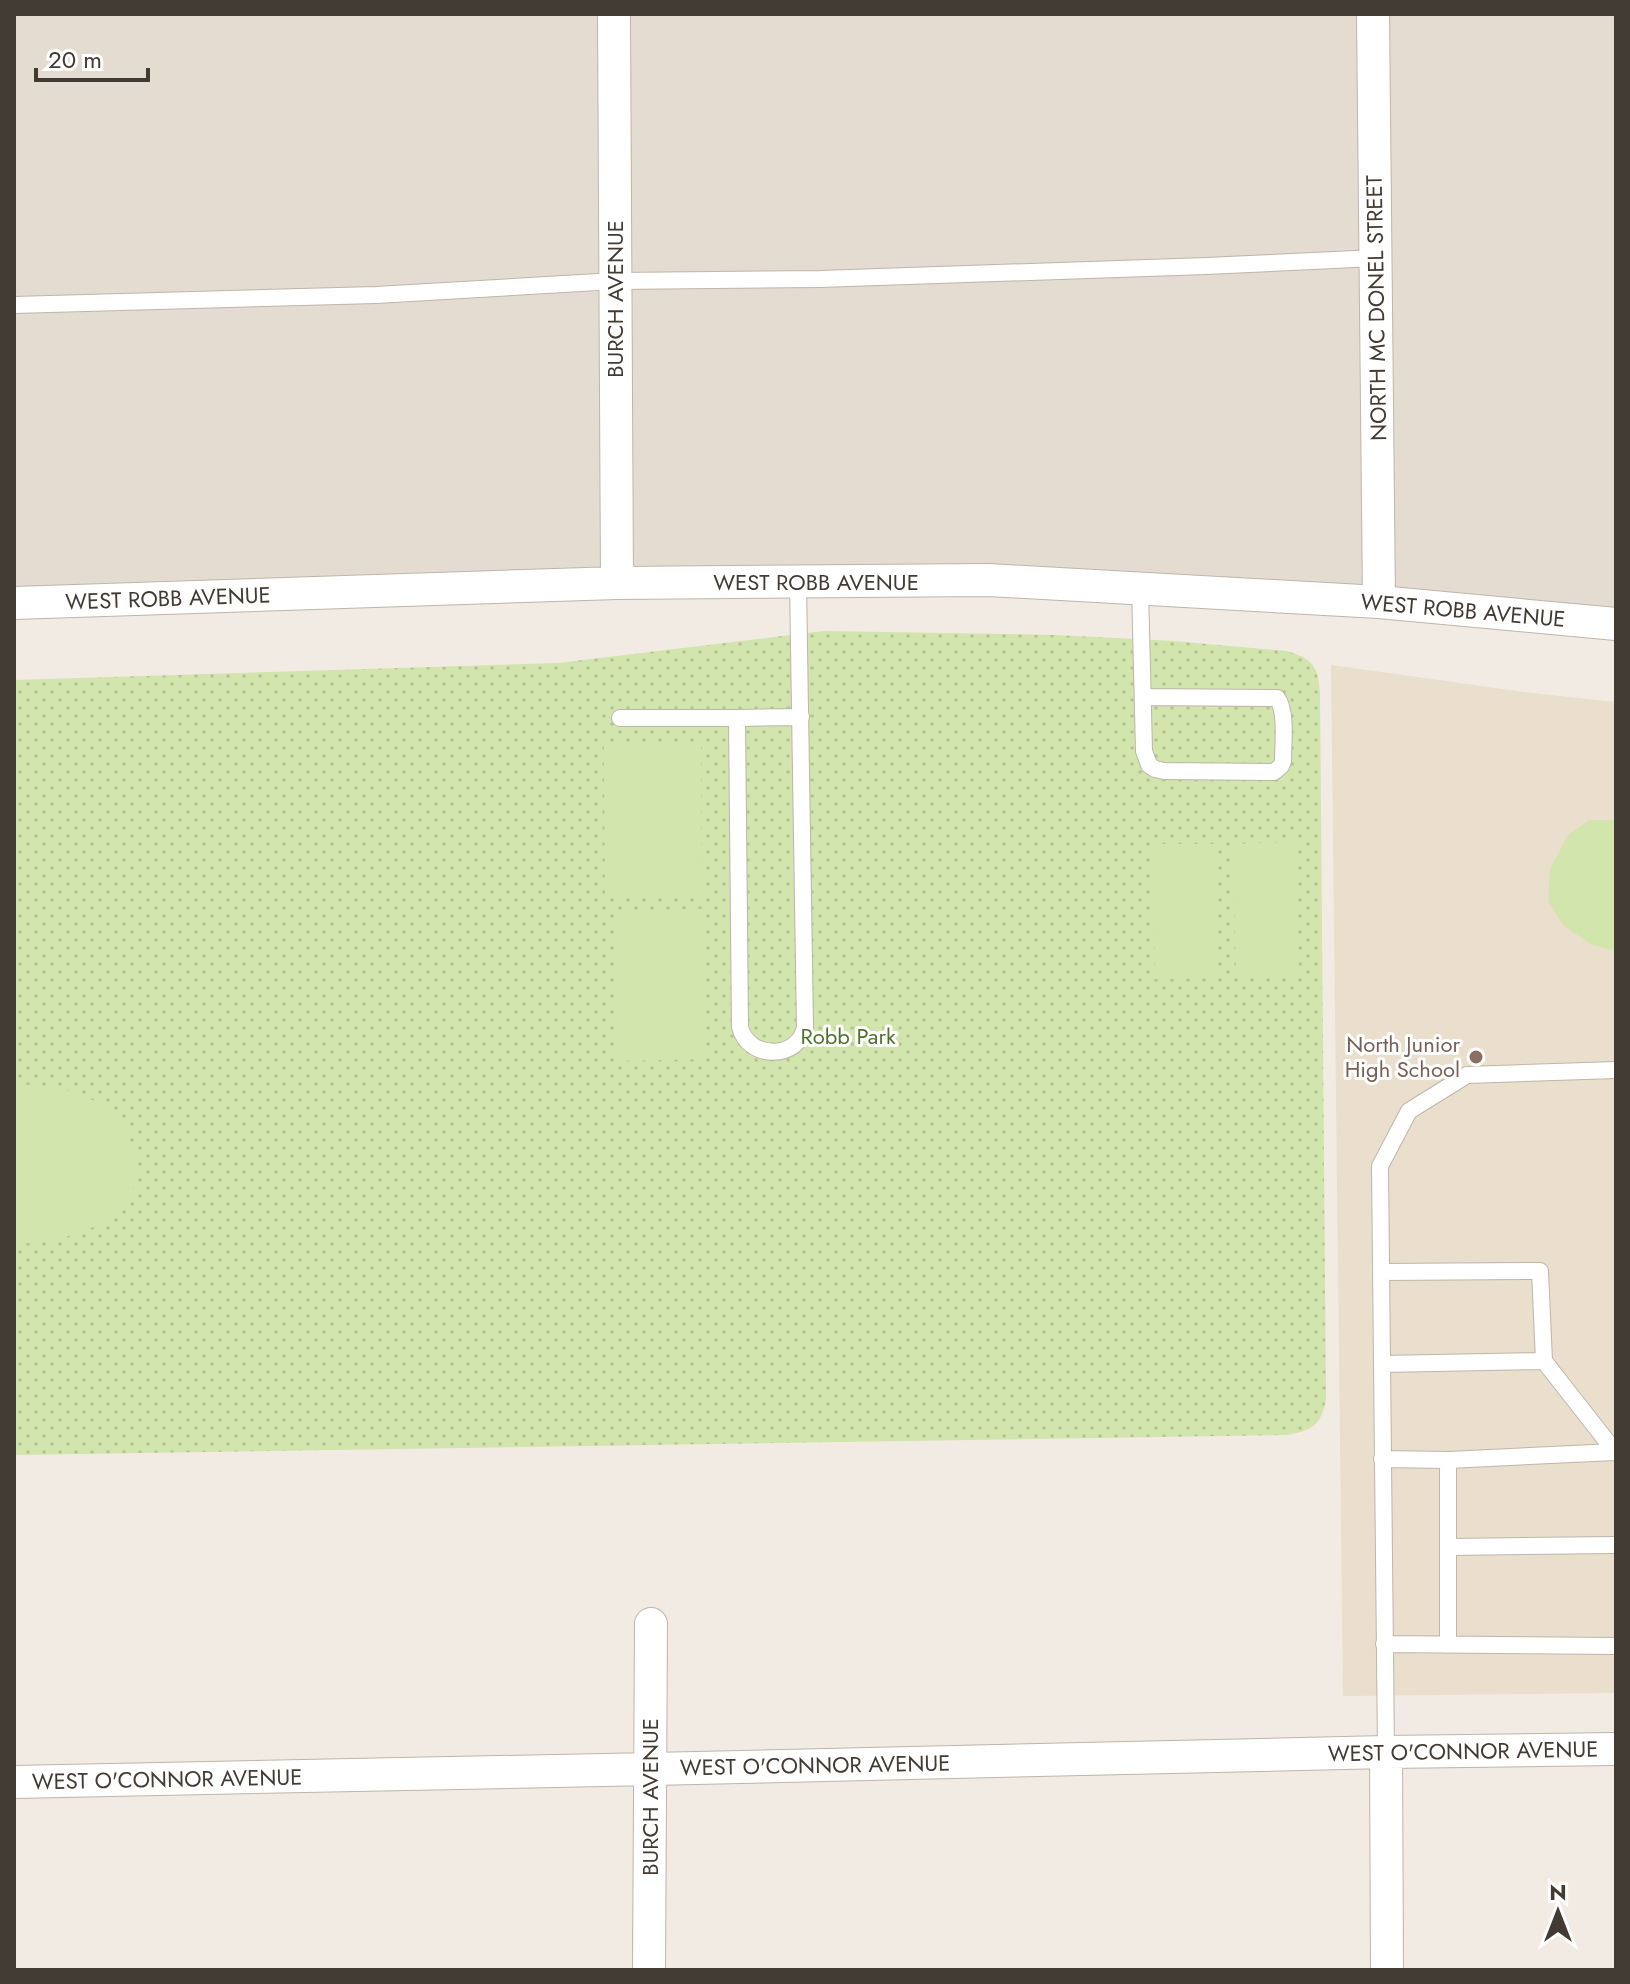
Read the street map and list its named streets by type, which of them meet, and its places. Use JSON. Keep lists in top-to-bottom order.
{
  "streets": {
    "street": [
      "BURCH AVENUE",
      "NORTH MC DONEL STREET",
      "WEST ROBB AVENUE",
      "WEST O'CONNOR AVENUE"
    ]
  },
  "crossings": [
    ["BURCH AVENUE", "WEST ROBB AVENUE"],
    ["BURCH AVENUE", "WEST O'CONNOR AVENUE"],
    ["NORTH MC DONEL STREET", "WEST ROBB AVENUE"]
  ],
  "parks": ["Robb Park"],
  "places": ["North Junior High School"],
  "scale_bar": "20 m",
  "north": "top"
}
